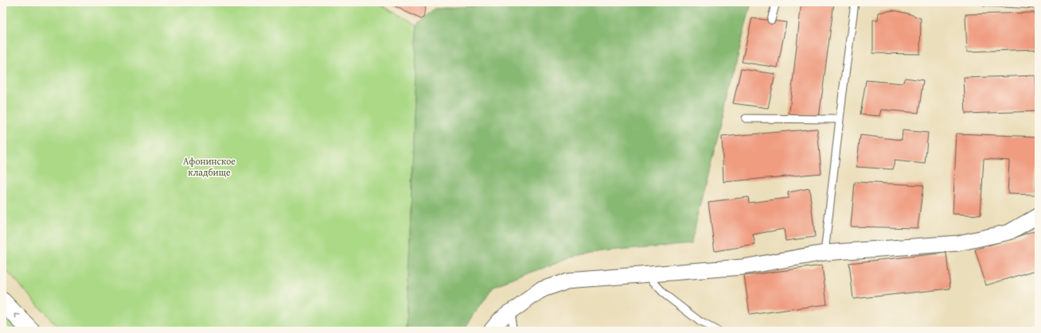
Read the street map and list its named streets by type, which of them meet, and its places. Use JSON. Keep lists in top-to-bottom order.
{
  "parks": ["Афонинское кладбище"]
}
